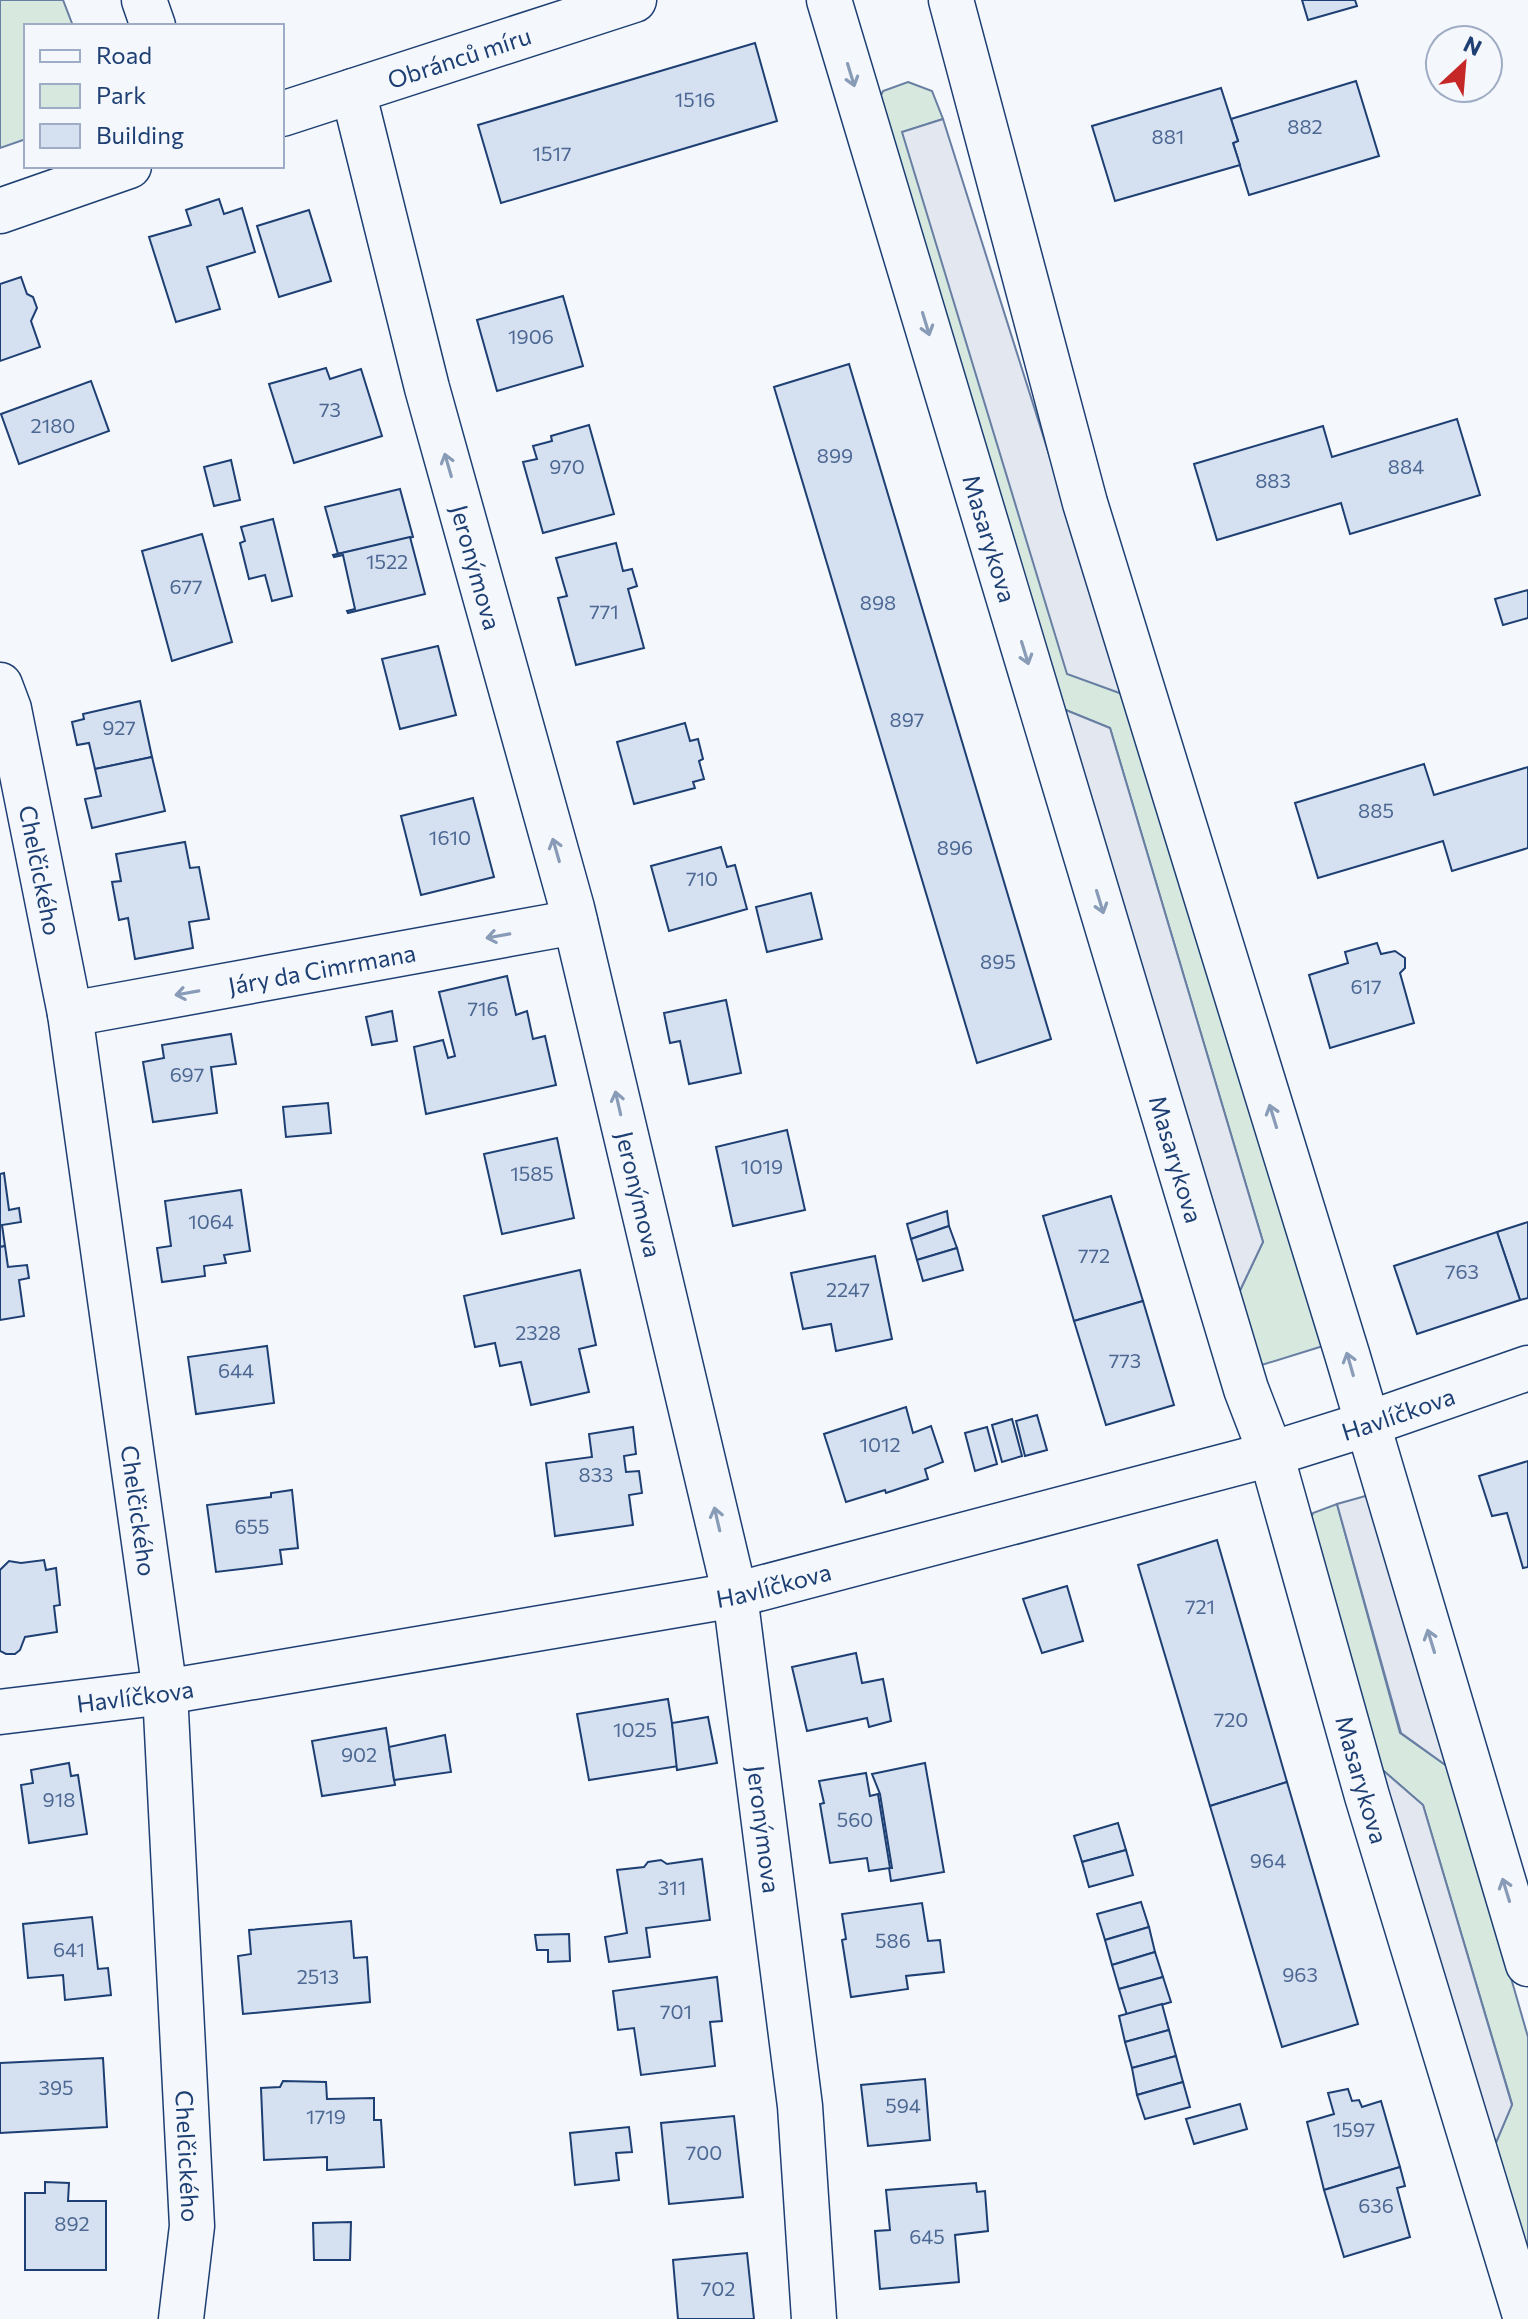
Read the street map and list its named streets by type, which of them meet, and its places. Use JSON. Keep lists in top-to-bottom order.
{
  "streets": {
    "street": [
      "Obránců míru",
      "Masarykova",
      "Jeronýmova",
      "Chelčického",
      "Járy da Cimrmana",
      "Havlíčkova"
    ]
  },
  "crossings": [
    ["Obránců míru", "Jeronýmova"],
    ["Masarykova", "Havlíčkova"],
    ["Jeronýmova", "Járy da Cimrmana"],
    ["Jeronýmova", "Havlíčkova"],
    ["Chelčického", "Járy da Cimrmana"],
    ["Chelčického", "Havlíčkova"]
  ],
  "one_way": ["Jeronýmova", "Járy da Cimrmana"],
  "house_numbers": [
    "1516",
    "882",
    "881",
    "1517",
    "1906",
    "73",
    "2180",
    "899",
    "970",
    "884",
    "883",
    "1522",
    "677",
    "898",
    "771",
    "897",
    "927",
    "885",
    "1610",
    "896",
    "710",
    "895",
    "617",
    "716",
    "697",
    "1019",
    "1585",
    "1064",
    "772",
    "763",
    "2247",
    "2328",
    "773",
    "644",
    "1012",
    "833",
    "655",
    "721",
    "720",
    "1025",
    "902",
    "918",
    "560",
    "964",
    "311",
    "586",
    "641",
    "963",
    "2513",
    "701",
    "395",
    "594",
    "1719",
    "1597",
    "700",
    "636",
    "892",
    "645",
    "702"
  ],
  "legend": ["Road", "Park", "Building"],
  "north": "top right"
}
